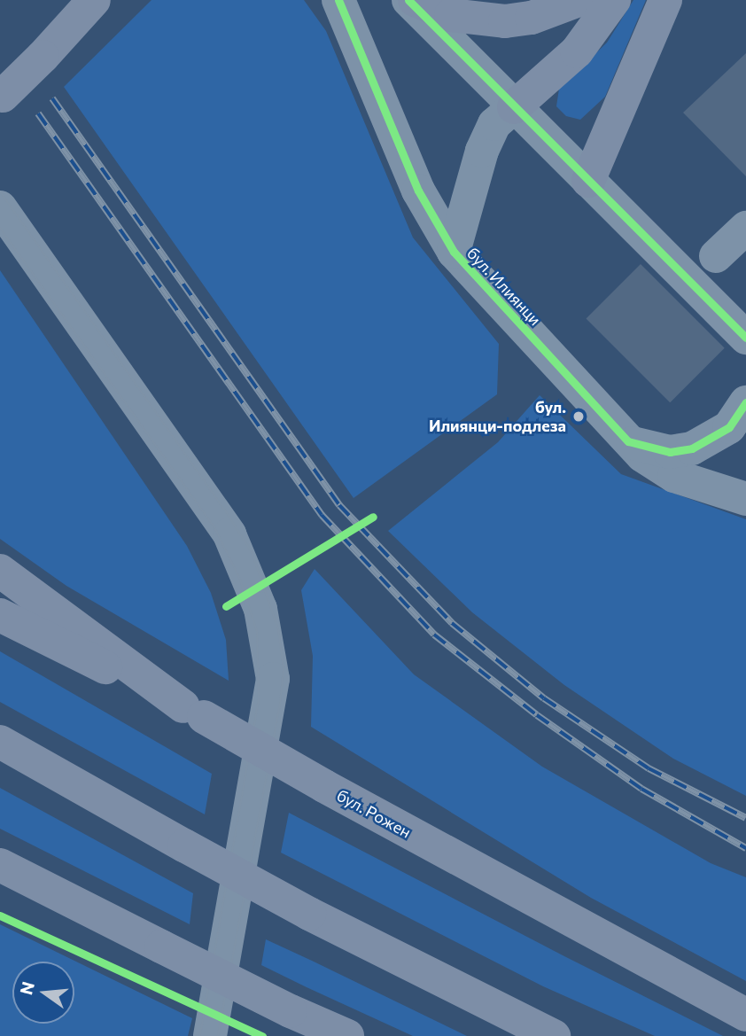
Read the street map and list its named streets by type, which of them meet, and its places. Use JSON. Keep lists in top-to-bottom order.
{
  "streets": {
    "main road": ["бул. Рожен"],
    "street": ["бул. Илиянци"]
  },
  "places": ["бул. Илиянци-подлеза"],
  "north": "left"
}
